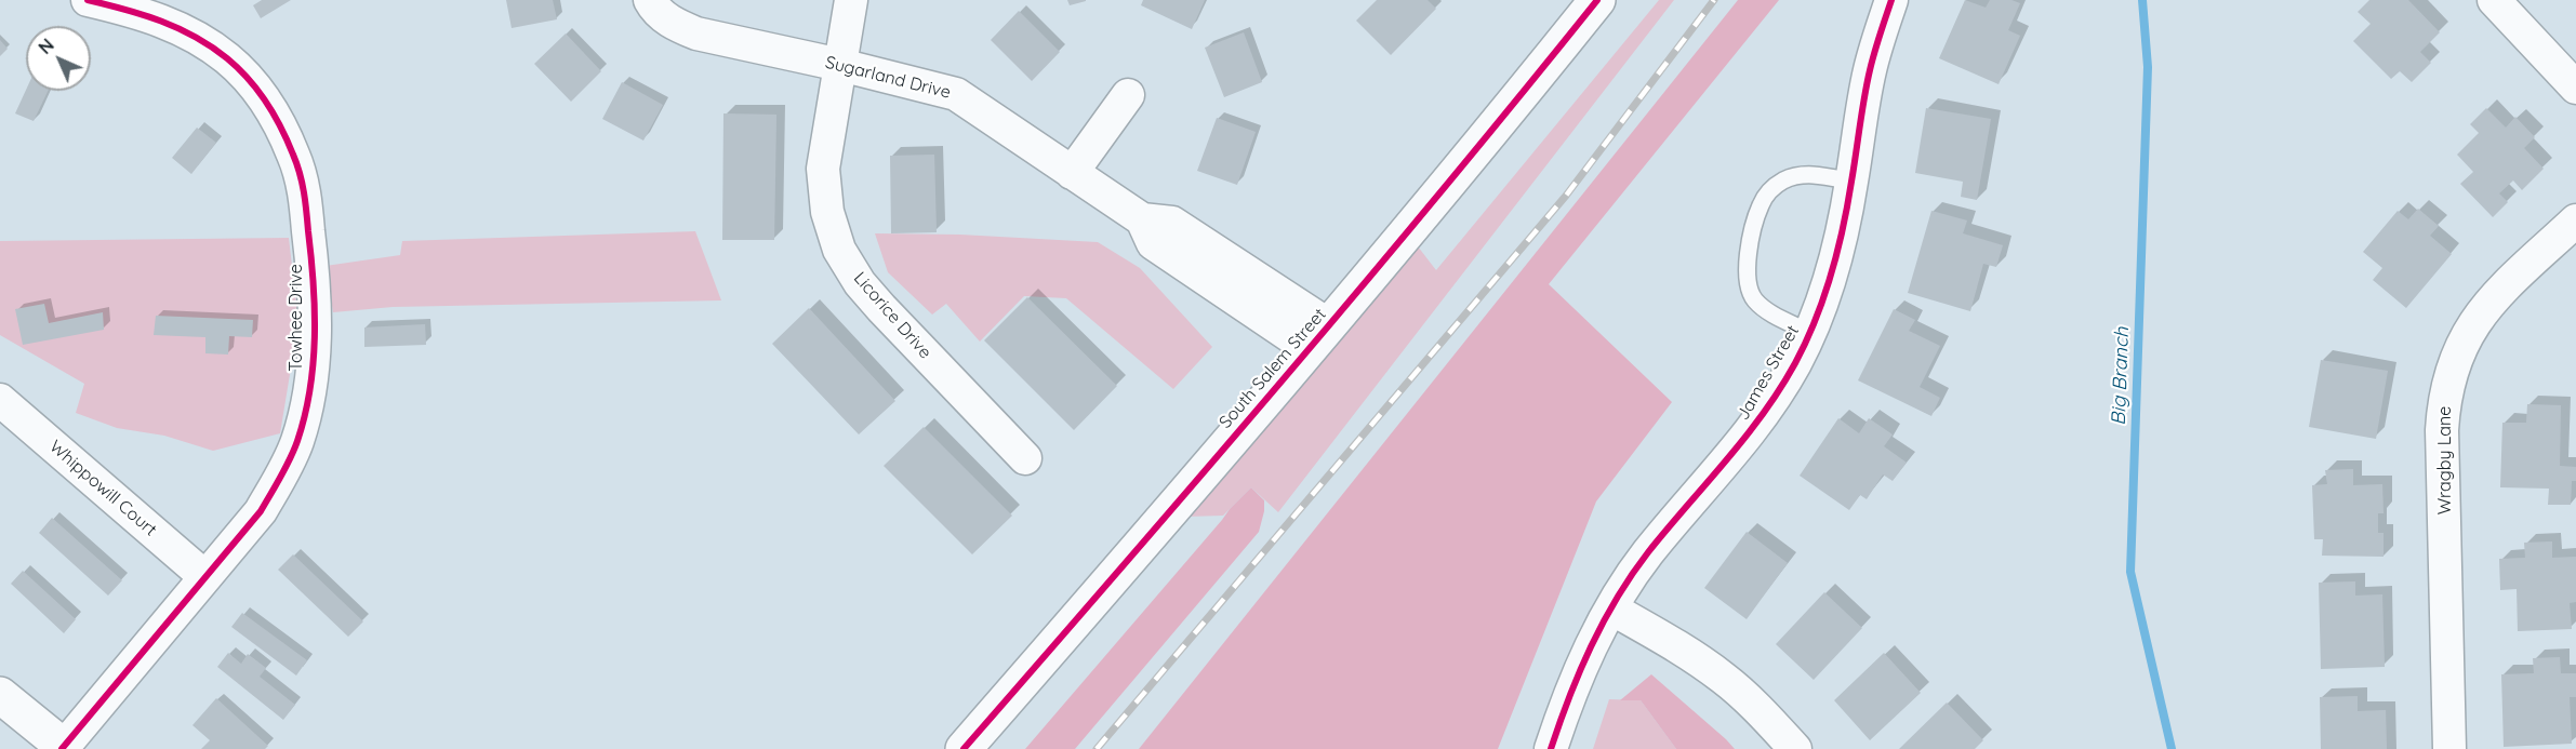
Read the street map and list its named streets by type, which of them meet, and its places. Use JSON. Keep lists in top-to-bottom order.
{
  "streets": {
    "main road": ["South Salem Street"],
    "street": [
      "Sugarland Drive",
      "Licorice Drive",
      "Towhee Drive",
      "James Street",
      "Wragby Lane",
      "Whippowill Court"
    ]
  },
  "crossings": [
    ["Sugarland Drive", "Licorice Drive"],
    ["Sugarland Drive", "South Salem Street"],
    ["Towhee Drive", "Whippowill Court"]
  ],
  "water": ["Big Branch"],
  "north": "top left"
}
